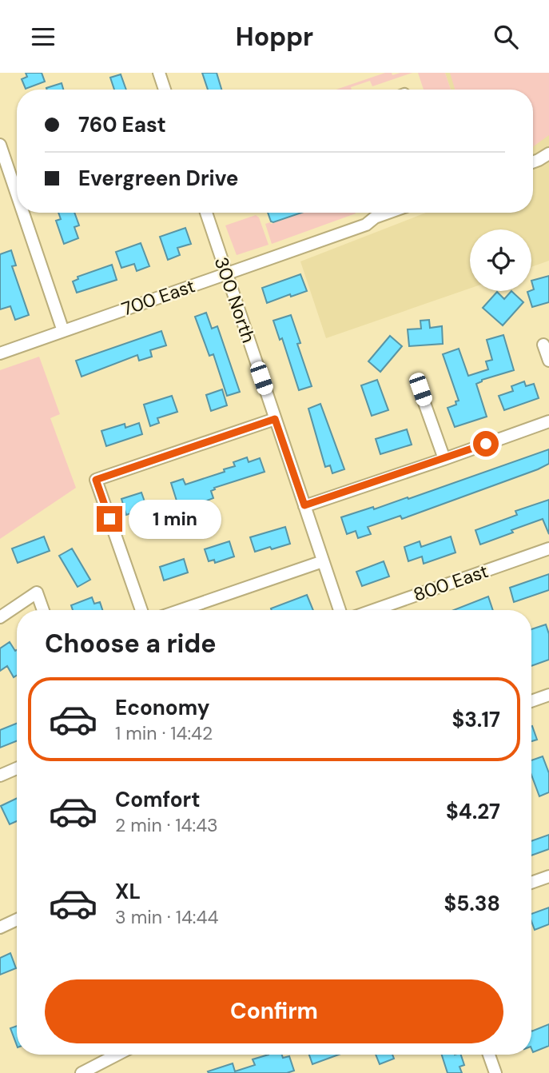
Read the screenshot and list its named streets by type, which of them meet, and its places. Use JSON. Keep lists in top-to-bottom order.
{
  "streets": {
    "street": ["700 East", "300 North", "800 East"]
  },
  "crossings": [
    ["700 East", "300 North"]
  ],
  "page": {
    "header": "Hoppr",
    "banner": ["760 East", "Evergreen Drive"],
    "bubble": "1 min",
    "heading": "Choose a ride",
    "list": [
      {
        "name": "Economy",
        "note": "1 min · 14:42",
        "value": "$3.17"
      },
      {
        "name": "Comfort",
        "note": "2 min · 14:43",
        "value": "$4.27"
      },
      {
        "name": "XL",
        "note": "3 min · 14:44",
        "value": "$5.38"
      }
    ],
    "buttons": "Confirm"
  }
}
